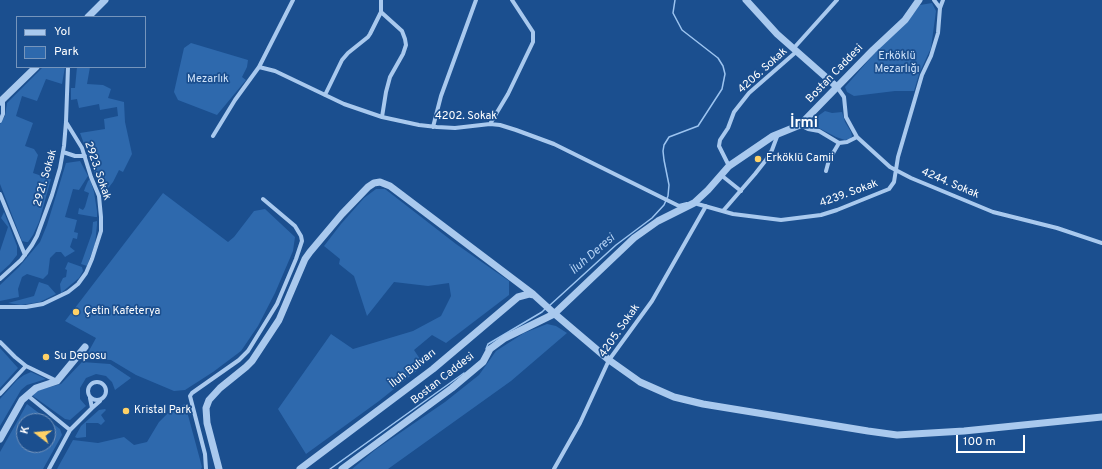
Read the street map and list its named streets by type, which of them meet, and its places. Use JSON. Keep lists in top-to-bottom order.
{
  "streets": {
    "street": [
      "4206. Sokak",
      "Bostan Caddesi",
      "4202. Sokak",
      "2923. Sokak",
      "2921. Sokak",
      "4244. Sokak",
      "4239. Sokak",
      "4205. Sokak",
      "İluh Bulvarı"
    ]
  },
  "crossings": [
    ["4206. Sokak", "Bostan Caddesi"],
    ["Bostan Caddesi", "4244. Sokak"],
    ["Bostan Caddesi", "4239. Sokak"],
    ["4202. Sokak", "4239. Sokak"],
    ["2923. Sokak", "2921. Sokak"],
    ["4244. Sokak", "4239. Sokak"],
    ["4239. Sokak", "4205. Sokak"]
  ],
  "districts": ["İrmi"],
  "water": ["İluh Deresi"],
  "parks": ["Erköklü Mezarlığı", "Mezarlık"],
  "places": [
    "Erköklü Camii",
    "Çetin Kafeterya",
    "Su Deposu",
    "Kristal Park"
  ],
  "legend": ["Yol", "Park"],
  "scale_bar": "100 m",
  "north": "left"
}
